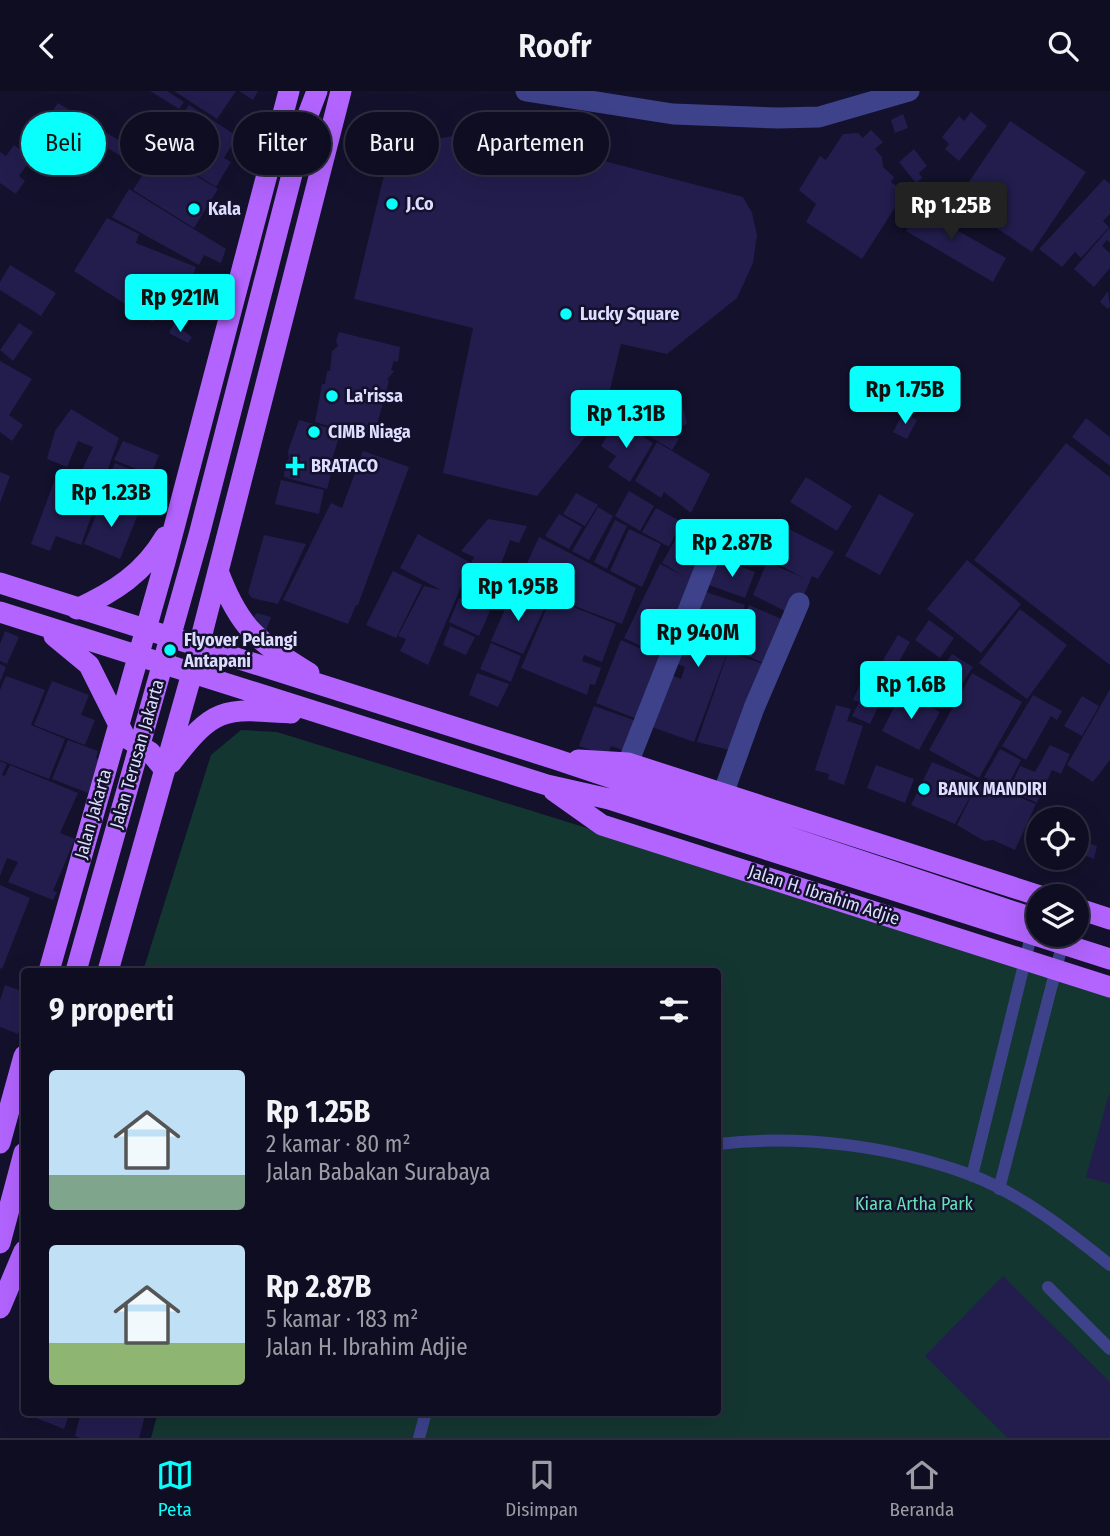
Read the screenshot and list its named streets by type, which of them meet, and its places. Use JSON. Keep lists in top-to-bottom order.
{
  "streets": {
    "main road": ["Jalan Terusan Jakarta", "Jalan Jakarta", "Jalan H. Ibrahim Adjie"]
  },
  "crossings": [
    ["Jalan Terusan Jakarta", "Jalan Jakarta"],
    ["Jalan Terusan Jakarta", "Jalan H. Ibrahim Adjie"],
    ["Jalan Jakarta", "Jalan H. Ibrahim Adjie"]
  ],
  "parks": ["Kiara Artha Park"],
  "places": {
    "other": [
      "J.Co",
      "Kala",
      "Lucky Square",
      "La'rissa",
      "CIMB Niaga",
      "Flyover Pelangi Antapani",
      "BANK MANDIRI"
    ],
    "health": ["BRATACO"]
  },
  "page": {
    "header": "Roofr",
    "chip": [
      "Beli",
      "Sewa",
      "Filter",
      "Baru",
      "Apartemen"
    ],
    "price": [
      "Rp 1.25B",
      "Rp 921M",
      "Rp 1.75B",
      "Rp 1.31B",
      "Rp 1.23B",
      "Rp 2.87B",
      "Rp 1.95B",
      "Rp 940M",
      "Rp 1.6B"
    ],
    "heading": "9 properti",
    "list": [
      {
        "name": "Rp 1.25B",
        "note": "2 kamar · 80 m² · Jalan Babakan Surabaya"
      },
      {
        "name": "Rp 2.87B",
        "note": "5 kamar · 183 m² · Jalan H. Ibrahim Adjie"
      }
    ],
    "tabs": ["Peta", "Disimpan", "Beranda"]
  }
}
